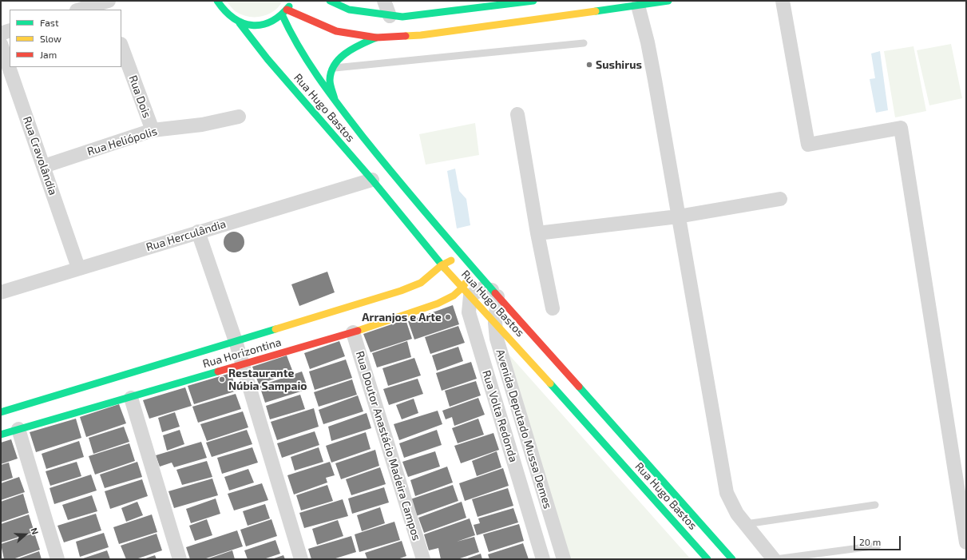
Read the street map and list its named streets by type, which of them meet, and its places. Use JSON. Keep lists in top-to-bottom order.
{
  "streets": {
    "street": [
      "Rua Dois",
      "Rua Hugo Bastos",
      "Rua Heliópolis",
      "Rua Cravolândia",
      "Rua Herculândia",
      "Rua Horizontina",
      "Rua Volta Redonda",
      "Avenida Deputado Mussa Demes",
      "Rua Doutor Anastácio Madeira Campos"
    ]
  },
  "crossings": [
    ["Rua Dois", "Rua Heliópolis"],
    ["Rua Hugo Bastos", "Rua Herculândia"],
    ["Rua Hugo Bastos", "Rua Horizontina"],
    ["Rua Hugo Bastos", "Rua Volta Redonda"],
    ["Rua Hugo Bastos", "Avenida Deputado Mussa Demes"],
    ["Rua Heliópolis", "Rua Cravolândia"],
    ["Rua Cravolândia", "Rua Herculândia"],
    ["Rua Horizontina", "Rua Volta Redonda"],
    ["Rua Horizontina", "Rua Doutor Anastácio Madeira Campos"]
  ],
  "places": ["Sushirus", "Arranjos e Arte", "Restaurante Núbia Sampaio"],
  "legend": ["Fast", "Slow", "Jam"],
  "scale_bar": "20 m",
  "north": "right"
}
